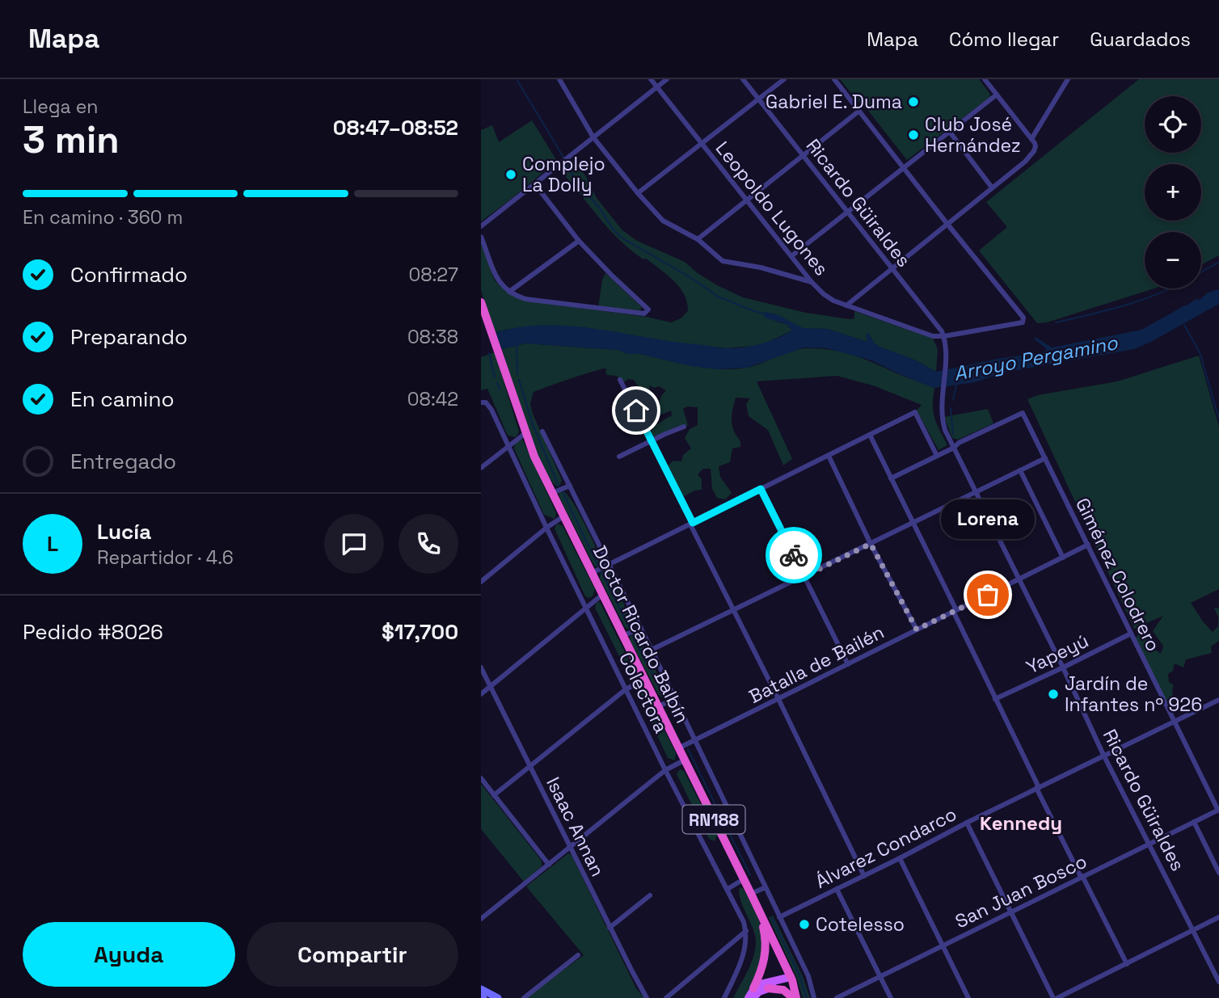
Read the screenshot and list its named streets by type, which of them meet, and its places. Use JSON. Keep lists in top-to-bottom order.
{
  "streets": {
    "highway": ["Doctor Ricardo Balbín", "RN188"],
    "street": [
      "Ricardo Güiraldes",
      "Leopoldo Lugones",
      "Giménez Colodrero",
      "Yapeyú",
      "Batalla de Bailén",
      "Colectora",
      "Isaac Annan",
      "Álvarez Condarco",
      "San Juan Bosco"
    ]
  },
  "crossings": [
    ["Ricardo Güiraldes", "Leopoldo Lugones"],
    ["Ricardo Güiraldes", "Giménez Colodrero"],
    ["Ricardo Güiraldes", "Yapeyú"],
    ["Ricardo Güiraldes", "Batalla de Bailén"],
    ["Ricardo Güiraldes", "Álvarez Condarco"],
    ["Ricardo Güiraldes", "San Juan Bosco"],
    ["Giménez Colodrero", "Yapeyú"],
    ["Giménez Colodrero", "Batalla de Bailén"],
    ["Giménez Colodrero", "Álvarez Condarco"],
    ["Giménez Colodrero", "San Juan Bosco"],
    ["Doctor Ricardo Balbín", "Batalla de Bailén"],
    ["Doctor Ricardo Balbín", "RN188"],
    ["Batalla de Bailén", "Colectora"],
    ["Colectora", "Álvarez Condarco"]
  ],
  "districts": ["Kennedy"],
  "water": ["Arroyo Pergamino"],
  "places": [
    "Gabriel E. Duma",
    "Club José Hernández",
    "Complejo La Dolly",
    "Lorena",
    "Jardín de Infantes nº 926",
    "Cotelesso"
  ],
  "page": {
    "header": "Mapa",
    "nav": ["Mapa", "Cómo llegar", "Guardados"],
    "heading": ["3 min", "Llega en", "08:47–08:52"],
    "panel": [
      "Lucía",
      "Repartidor · 4.6",
      "Pedido #8026",
      "$17,700"
    ],
    "map_buttons": ["+", "−"],
    "bar": "En camino · 360 m",
    "list": [
      ["Confirmado", "08:27"],
      ["Preparando", "08:38"],
      ["En camino", "08:42"],
      "Entregado"
    ],
    "bubble": "Lorena",
    "round": "L",
    "buttons": ["Ayuda", "Compartir"]
  }
}
